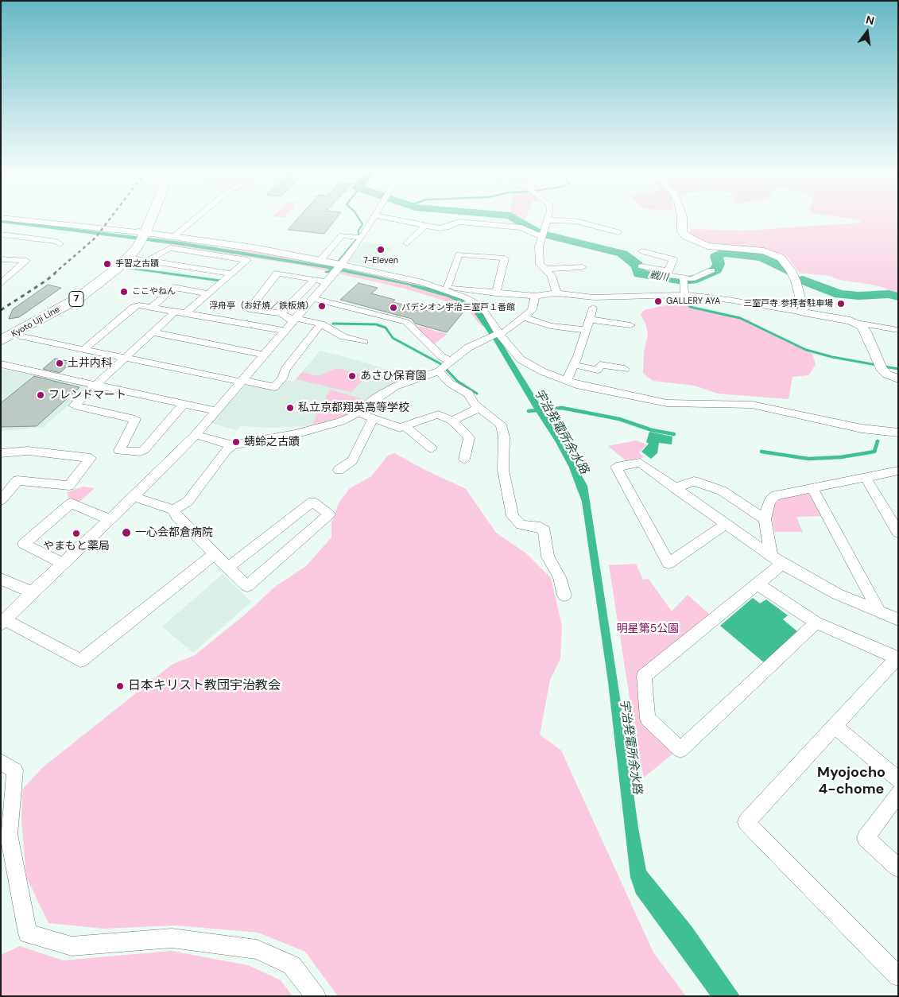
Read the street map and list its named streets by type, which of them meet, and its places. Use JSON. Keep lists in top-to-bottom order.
{
  "streets": {
    "main road": ["7", "Kyoto Uji Line"]
  },
  "districts": ["Myojocho 4-chome"],
  "water": ["戦川", "宇治発電所余水路"],
  "parks": ["明星第5公園"],
  "places": [
    "7-Eleven",
    "手習之古蹟",
    "ここやねん",
    "GALLERY AYA",
    "三室戸寺 参拝者駐車場",
    "浮舟亭（お好焼／鉄板焼）",
    "パデシオン宇治三室戸１番館",
    "土井内科",
    "あさひ保育園",
    "フレンドマート",
    "私立京都翔英高等学校",
    "蜻蛉之古蹟",
    "一心会都倉病院",
    "やまもと薬局",
    "日本キリスト教団宇治教会"
  ],
  "north": "top"
}
